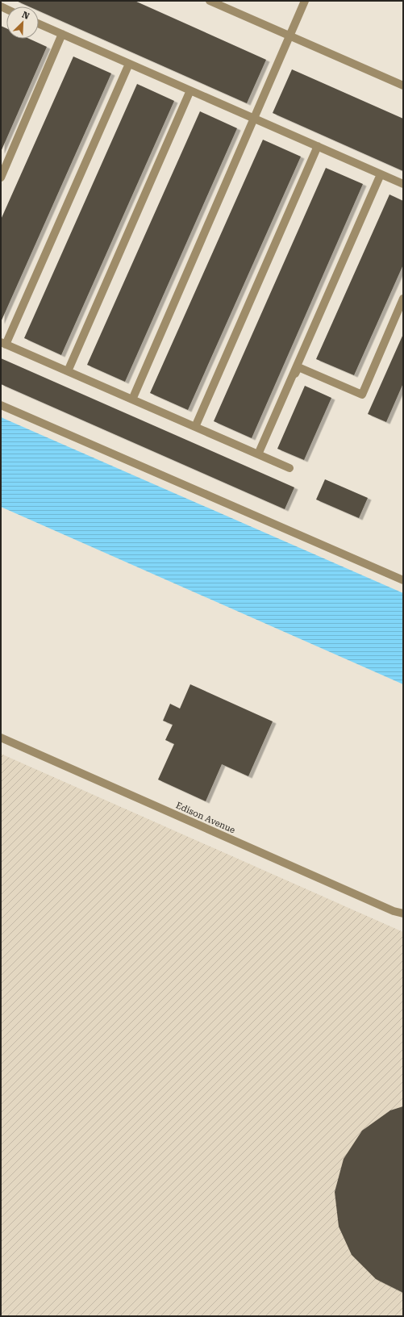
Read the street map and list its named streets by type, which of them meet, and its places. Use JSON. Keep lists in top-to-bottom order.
{
  "streets": {
    "street": ["Edison Avenue"]
  },
  "north": "top right"
}
